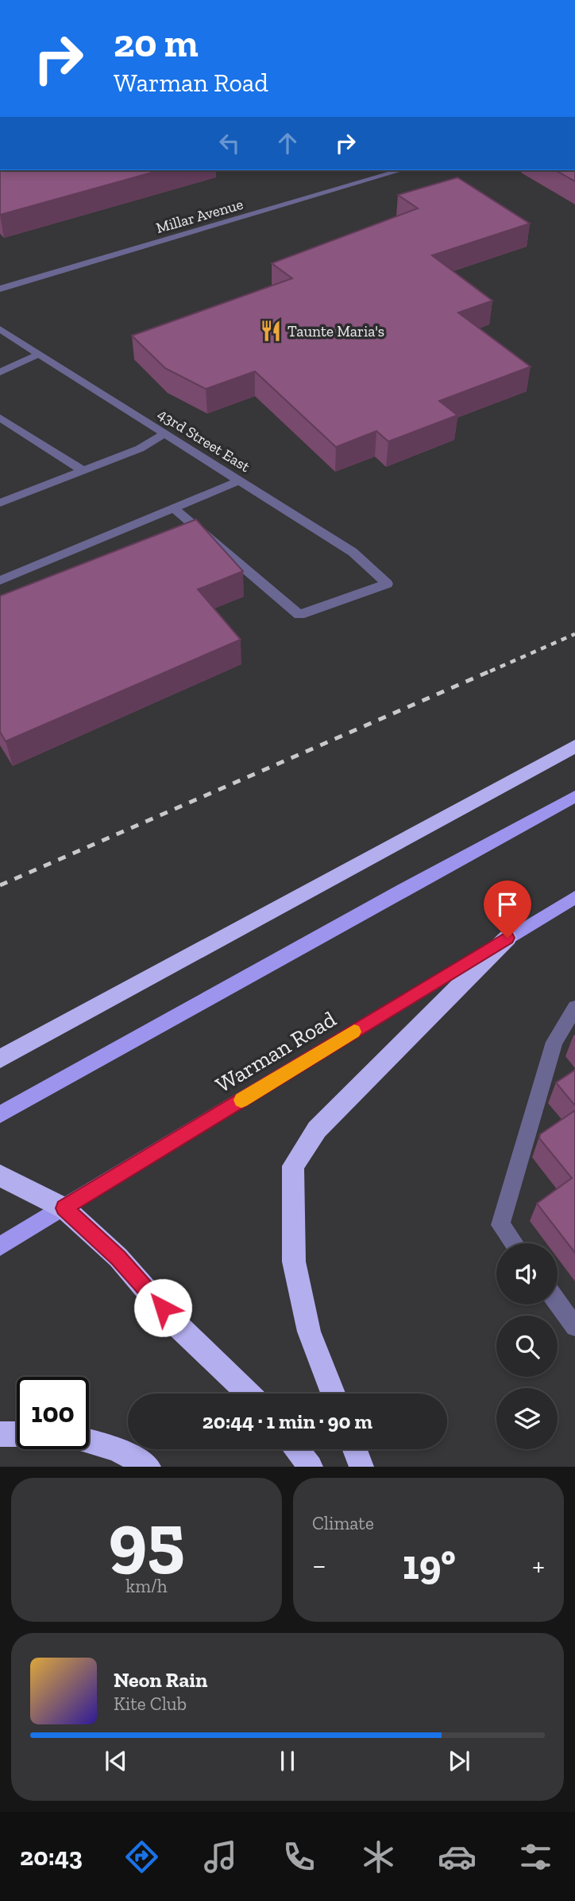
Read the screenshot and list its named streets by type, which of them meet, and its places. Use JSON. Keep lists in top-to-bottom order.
{
  "streets": {
    "main road": ["Warman Road"],
    "street": ["Millar Avenue", "43rd Street East"]
  },
  "places": {
    "restaurant": ["Taunte Maria's"]
  },
  "page": {
    "turn": ["20 m", "Warman Road"],
    "limit": "100",
    "trip": "20:44 · 1 min · 90 m",
    "tile": [
      ["95", "km/h"],
      "Climate"
    ],
    "heat": ["−", "19°", "+"],
    "song": ["Neon Rain", "Kite Club"],
    "tabs": "20:43"
  }
}
